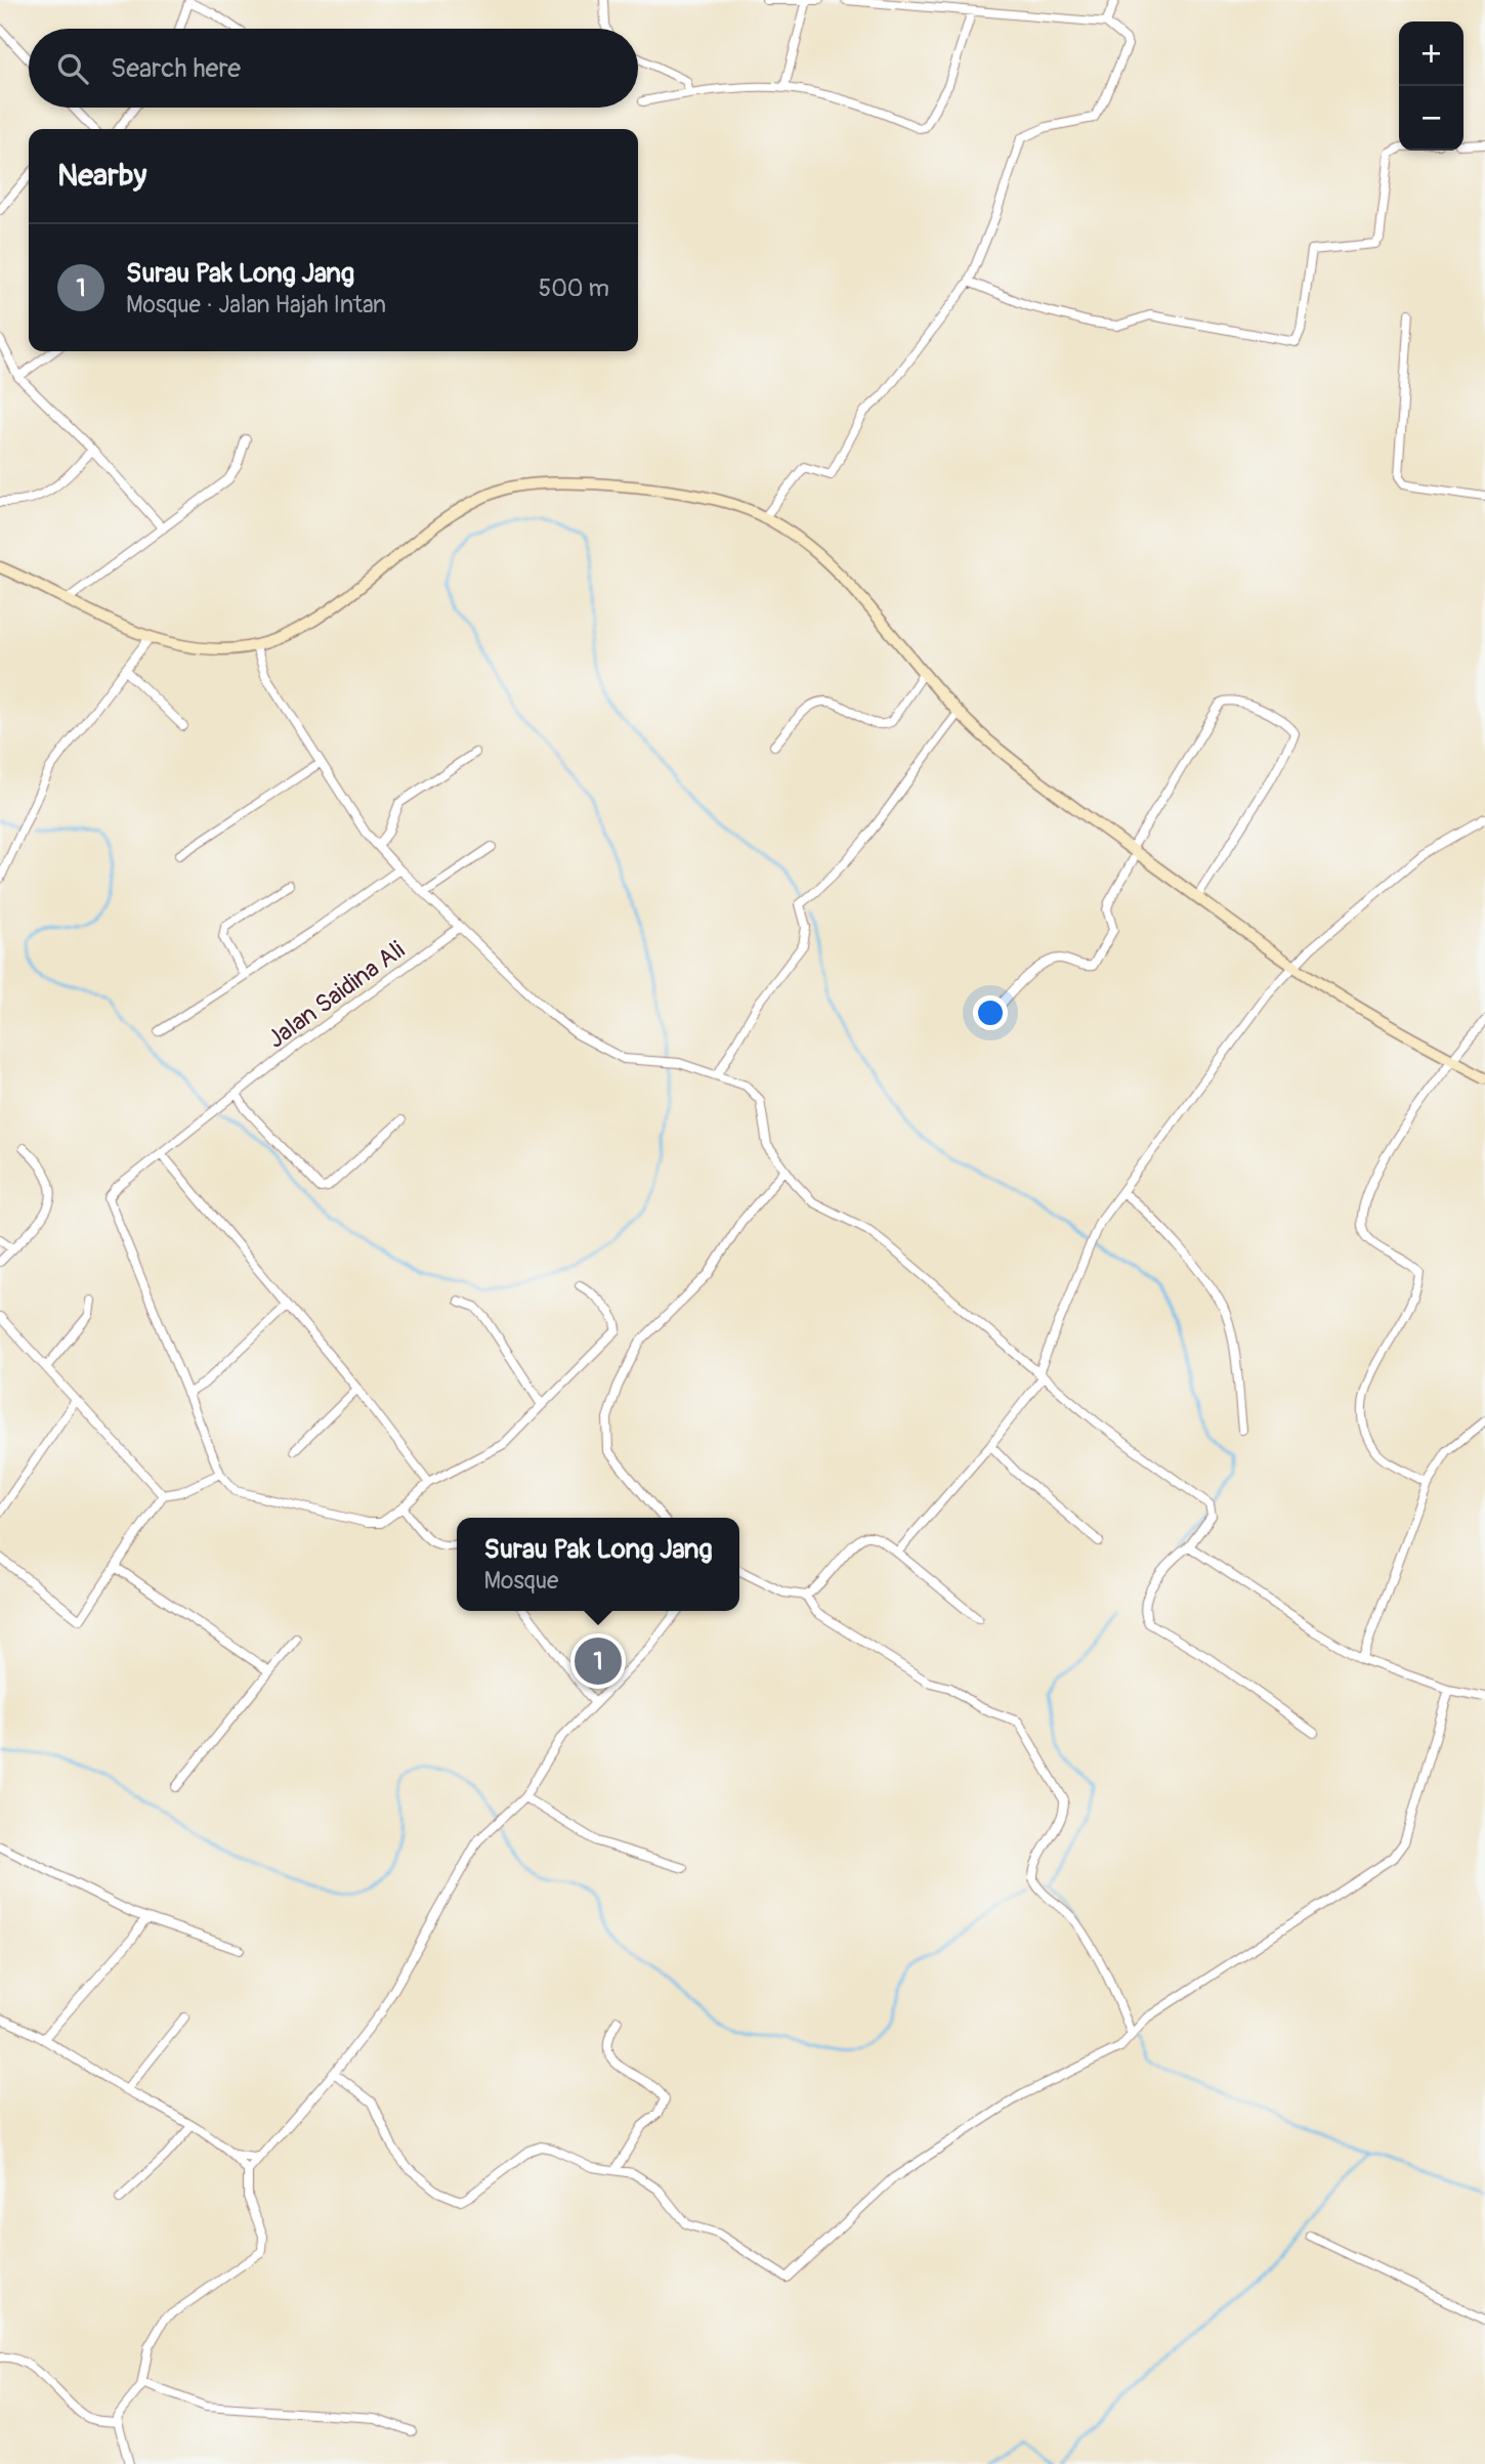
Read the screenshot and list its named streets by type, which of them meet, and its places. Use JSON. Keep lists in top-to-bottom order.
{
  "streets": {
    "street": ["Jalan Saidina Ali"]
  },
  "page": {
    "map_buttons": ["+", "−"],
    "search": "Search here",
    "heading": "Nearby",
    "list": [
      {
        "mark": "1",
        "name": "Surau Pak Long Jang",
        "note": "Mosque · Jalan Hajah Intan",
        "value": "500 m"
      }
    ],
    "popup": ["Surau Pak Long Jang", "Mosque"],
    "pins": "1"
  }
}
